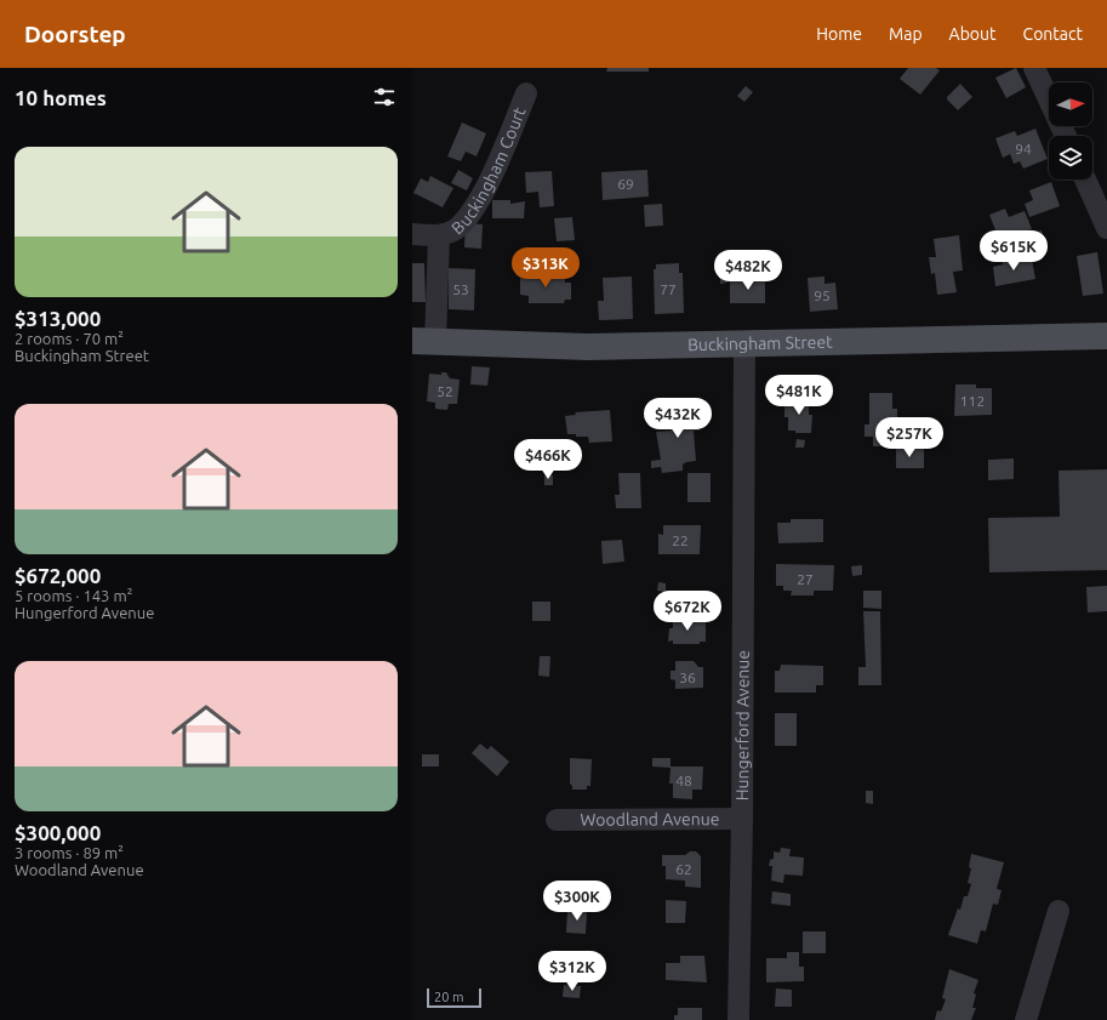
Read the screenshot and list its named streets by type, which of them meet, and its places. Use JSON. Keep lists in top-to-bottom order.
{
  "streets": {
    "main road": ["Buckingham Street"],
    "street": ["Buckingham Court", "Hungerford Avenue", "Woodland Avenue"]
  },
  "crossings": [
    ["Buckingham Court", "Buckingham Street"],
    ["Buckingham Street", "Hungerford Avenue"],
    ["Hungerford Avenue", "Woodland Avenue"]
  ],
  "house_numbers": [
    "94",
    "69",
    "53",
    "77",
    "95",
    "52",
    "112",
    "22",
    "27",
    "36",
    "48",
    "62"
  ],
  "scale_bar": "20 m",
  "north": "right",
  "page": {
    "header": "Doorstep",
    "nav": [
      "Home",
      "Map",
      "About",
      "Contact"
    ],
    "heading": "10 homes",
    "list": [
      {
        "name": "$313,000",
        "note": "2 rooms · 70 m² · Buckingham Street"
      },
      {
        "name": "$672,000",
        "note": "5 rooms · 143 m² · Hungerford Avenue"
      },
      {
        "name": "$300,000",
        "note": "3 rooms · 89 m² · Woodland Avenue"
      }
    ],
    "price": [
      "$615K",
      "$313K",
      "$482K",
      "$481K",
      "$432K",
      "$257K",
      "$466K",
      "$672K",
      "$300K",
      "$312K"
    ],
    "scale": "20 m"
  }
}
